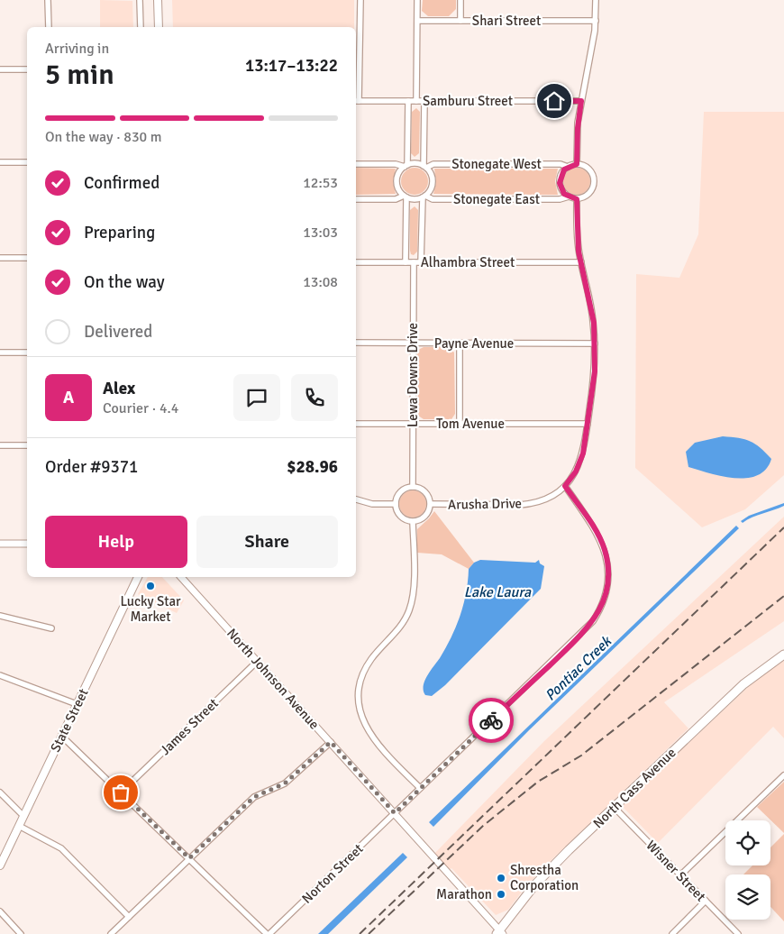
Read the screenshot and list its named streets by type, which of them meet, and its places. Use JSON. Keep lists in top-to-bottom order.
{
  "streets": {
    "main road": ["State Street", "North Cass Avenue"],
    "street": [
      "Shari Street",
      "Samburu Street",
      "Stonegate West",
      "Stonegate East",
      "Alhambra Street",
      "Payne Avenue",
      "Lewa Downs Drive",
      "Tom Avenue",
      "Arusha Drive",
      "North Johnson Avenue",
      "James Street",
      "Wisner Street",
      "Norton Street"
    ]
  },
  "crossings": [
    ["Stonegate West", "Stonegate East"],
    ["Stonegate West", "Arusha Drive"],
    ["Stonegate East", "Arusha Drive"],
    ["Alhambra Street", "Lewa Downs Drive"],
    ["Alhambra Street", "Arusha Drive"],
    ["Payne Avenue", "Lewa Downs Drive"],
    ["Payne Avenue", "Arusha Drive"],
    ["Lewa Downs Drive", "Tom Avenue"],
    ["Lewa Downs Drive", "Arusha Drive"],
    ["Tom Avenue", "Arusha Drive"],
    ["Arusha Drive", "Norton Street"],
    ["North Johnson Avenue", "James Street"],
    ["North Johnson Avenue", "North Cass Avenue"],
    ["North Johnson Avenue", "Norton Street"],
    ["North Cass Avenue", "Wisner Street"]
  ],
  "water": ["Lake Laura", "Pontiac Creek"],
  "places": ["Lucky Star Market", "Shrestha Corporation", "Marathon"],
  "page": {
    "heading": ["5 min", "Arriving in", "13:17–13:22"],
    "panel": [
      "Alex",
      "Courier · 4.4",
      "Order #9371",
      "$28.96"
    ],
    "bar": "On the way · 830 m",
    "list": [
      ["Confirmed", "12:53"],
      ["Preparing", "13:03"],
      ["On the way", "13:08"],
      "Delivered"
    ],
    "round": "A",
    "buttons": ["Help", "Share"]
  }
}
